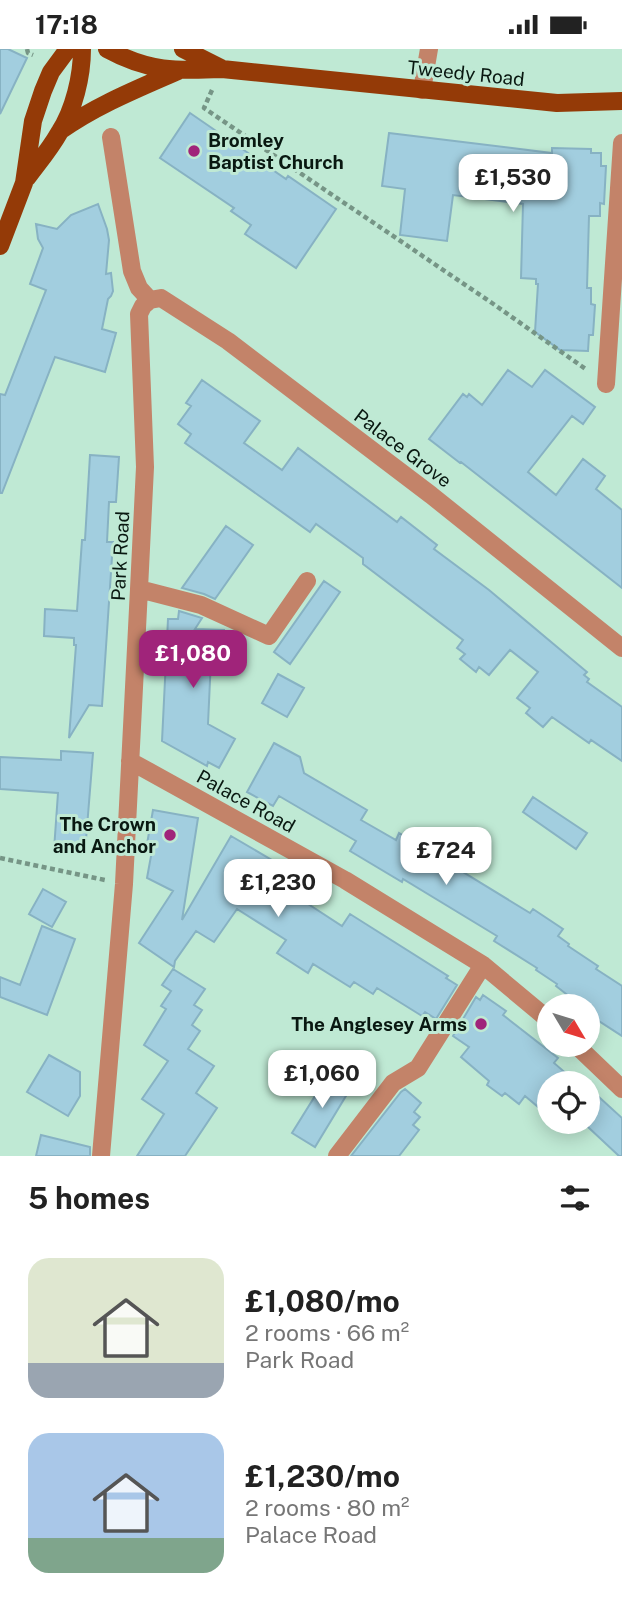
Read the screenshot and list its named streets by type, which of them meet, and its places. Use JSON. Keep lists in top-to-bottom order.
{
  "streets": {
    "main road": ["Tweedy Road"],
    "street": ["Palace Grove", "Park Road", "Palace Road"]
  },
  "crossings": [
    ["Palace Grove", "Park Road"],
    ["Park Road", "Palace Road"]
  ],
  "places": ["Bromley Baptist Church", "The Crown and Anchor", "The Anglesey Arms"],
  "north": "bottom right",
  "page": {
    "status": "17:18",
    "price": [
      "£1,530",
      "£1,080",
      "£724",
      "£1,230",
      "£1,060"
    ],
    "heading": "5 homes",
    "list": [
      {
        "name": "£1,080/mo",
        "note": "2 rooms · 66 m² · Park Road"
      },
      {
        "name": "£1,230/mo",
        "note": "2 rooms · 80 m² · Palace Road"
      }
    ]
  }
}
